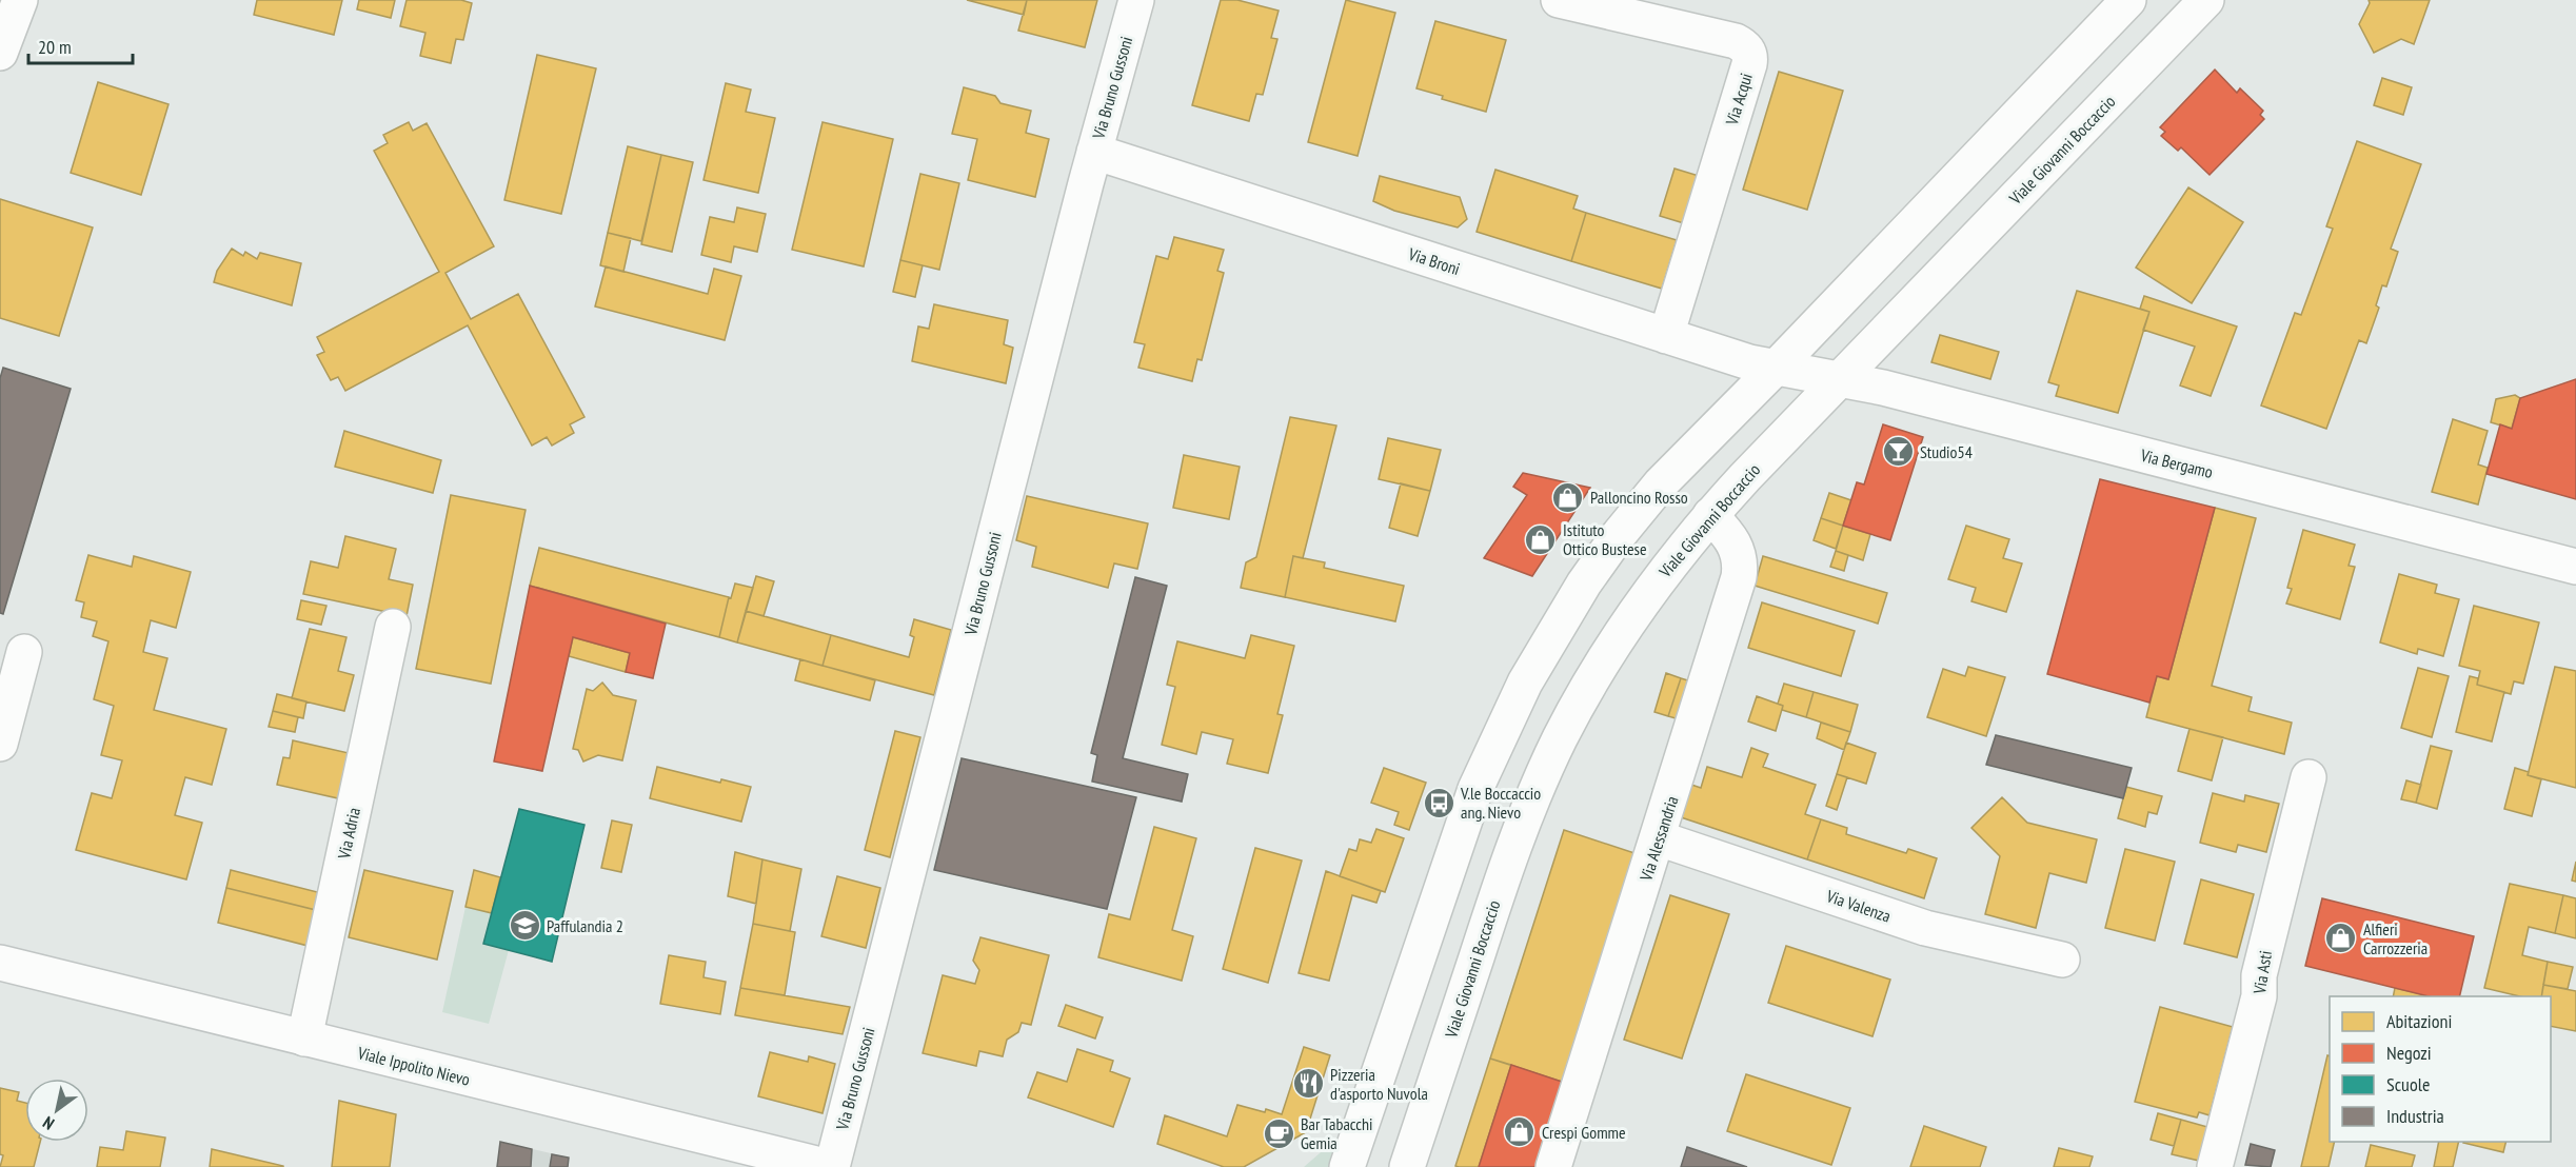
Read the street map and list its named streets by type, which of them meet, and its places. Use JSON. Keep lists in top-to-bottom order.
{
  "streets": {
    "street": [
      "Via Bruno Gussoni",
      "Via Acqui",
      "Viale Giovanni Boccaccio",
      "Via Broni",
      "Via Bergamo",
      "Via Adria",
      "Via Alessandria",
      "Via Valenza",
      "Via Asti",
      "Viale Ippolito Nievo"
    ]
  },
  "crossings": [
    ["Via Bruno Gussoni", "Via Broni"],
    ["Via Bruno Gussoni", "Viale Ippolito Nievo"],
    ["Via Acqui", "Via Broni"],
    ["Viale Giovanni Boccaccio", "Via Bergamo"],
    ["Viale Giovanni Boccaccio", "Via Alessandria"],
    ["Via Broni", "Via Bergamo"],
    ["Via Adria", "Viale Ippolito Nievo"],
    ["Via Alessandria", "Via Valenza"]
  ],
  "places": {
    "bar": ["Studio54"],
    "shop": [
      "Palloncino Rosso",
      "Istituto Ottico Bustese",
      "Alfieri Carrozzeria",
      "Crespi Gomme"
    ],
    "bus stop": ["V.le Boccaccio ang. Nievo"],
    "school or university": ["Paffulandia 2"],
    "restaurant": ["Pizzeria d'asporto Nuvola"],
    "cafe": ["Bar Tabacchi Gemia"]
  },
  "legend": [
    "Abitazioni",
    "Negozi",
    "Scuole",
    "Industria"
  ],
  "scale_bar": "20 m",
  "north": "bottom left"
}
